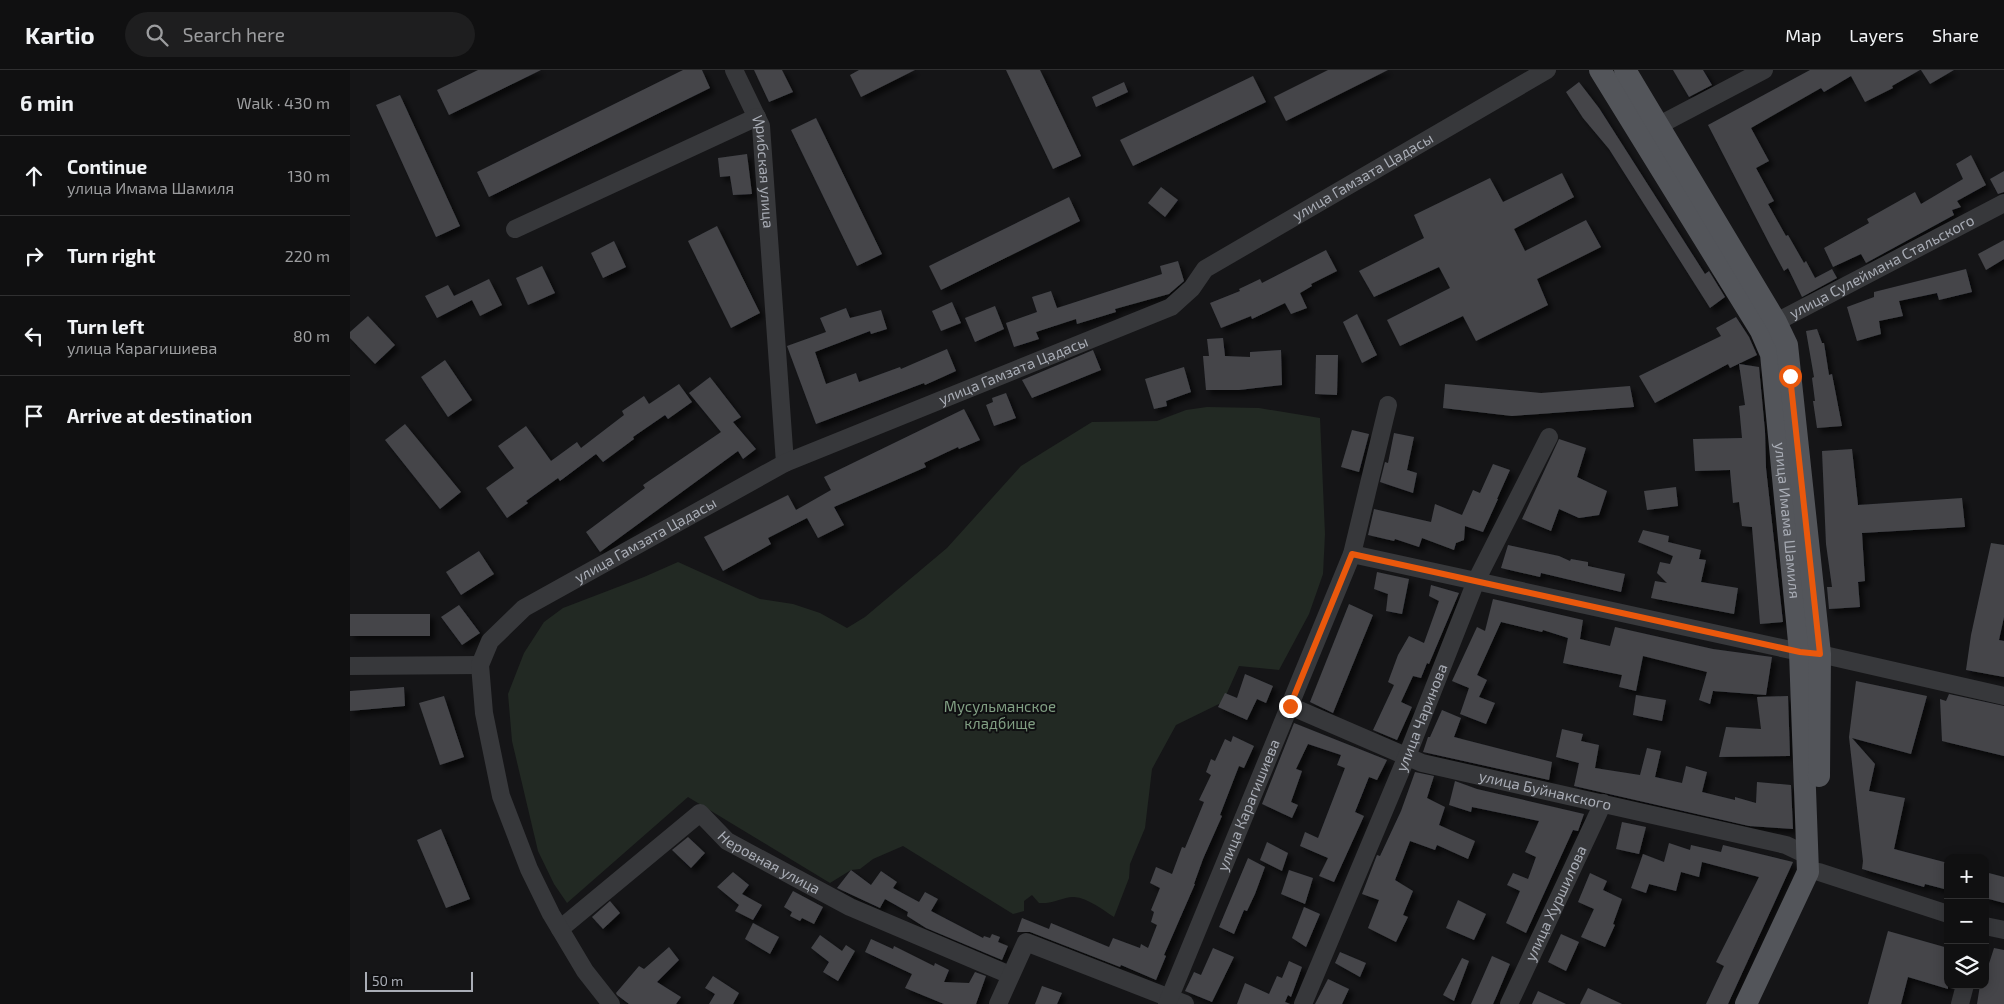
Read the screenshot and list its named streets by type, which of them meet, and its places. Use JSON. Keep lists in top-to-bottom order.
{
  "streets": {
    "main road": ["улица Имама Шамиля"],
    "street": [
      "улица Гамзата Цадасы",
      "Ирибская улица",
      "улица Сулеймана Стальского",
      "улица Чаринова",
      "улица Буйнакского",
      "улица Карагишиева",
      "Неровная улица",
      "улица Хуршилова"
    ]
  },
  "crossings": [
    ["улица Гамзата Цадасы", "Ирибская улица"],
    ["улица Сулеймана Стальского", "улица Имама Шамиля"],
    ["улица Имама Шамиля", "улица Буйнакского"],
    ["улица Чаринова", "улица Буйнакского"],
    ["улица Буйнакского", "улица Карагишиева"],
    ["улица Буйнакского", "улица Хуршилова"]
  ],
  "parks": ["Мусульманское кладбище"],
  "scale_bar": "50 m",
  "page": {
    "header": "Kartio",
    "search": "Search here",
    "nav": ["Map", "Layers", "Share"],
    "heading": ["6 min", "Walk · 430 m"],
    "list": [
      ["Continue", "улица Имама Шамиля", "130 m"],
      ["Turn right", "220 m"],
      ["Turn left", "улица Карагишиева", "80 m"],
      "Arrive at destination"
    ],
    "map_buttons": ["+", "−"],
    "scale": "50 m"
  }
}
